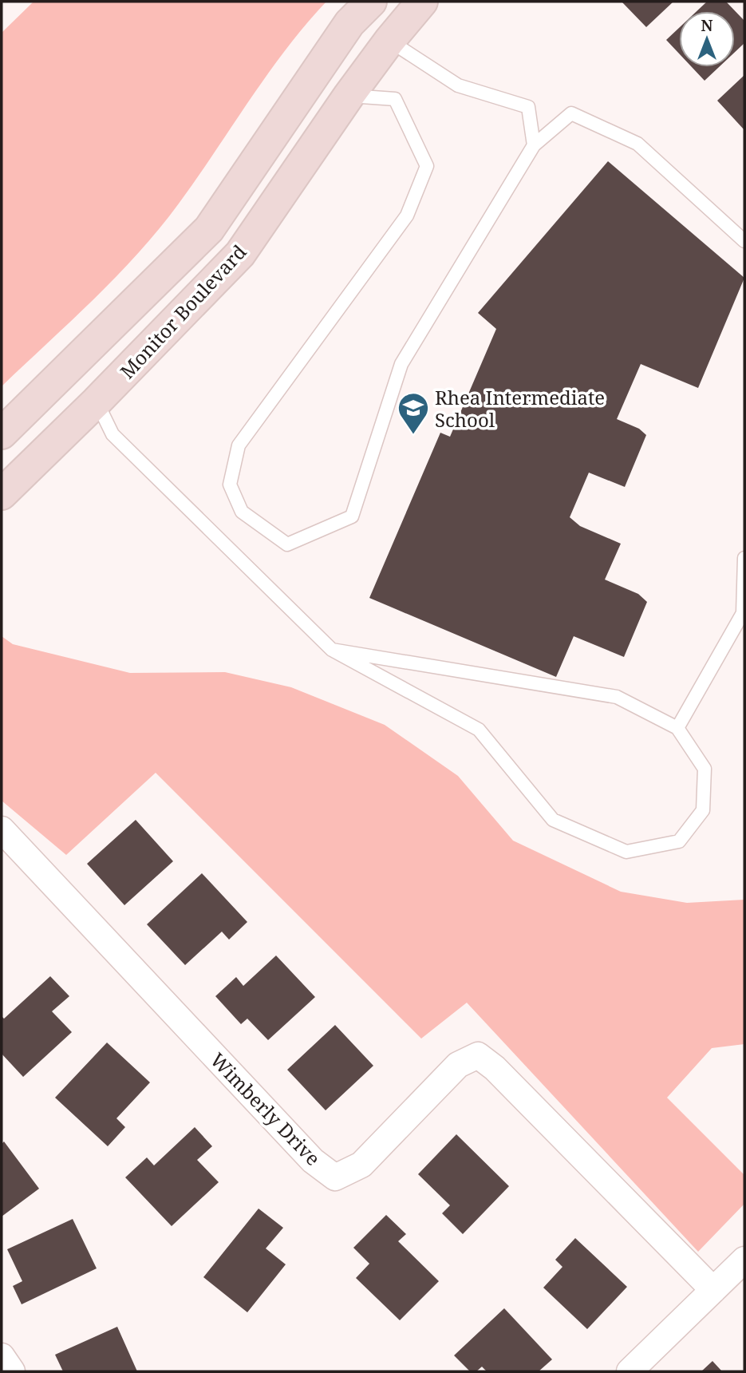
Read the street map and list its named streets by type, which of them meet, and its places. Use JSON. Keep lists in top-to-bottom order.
{
  "streets": {
    "street": ["Monitor Boulevard", "Wimberly Drive"]
  },
  "places": {
    "school or university": ["Rhea Intermediate School"]
  },
  "north": "top"
}
